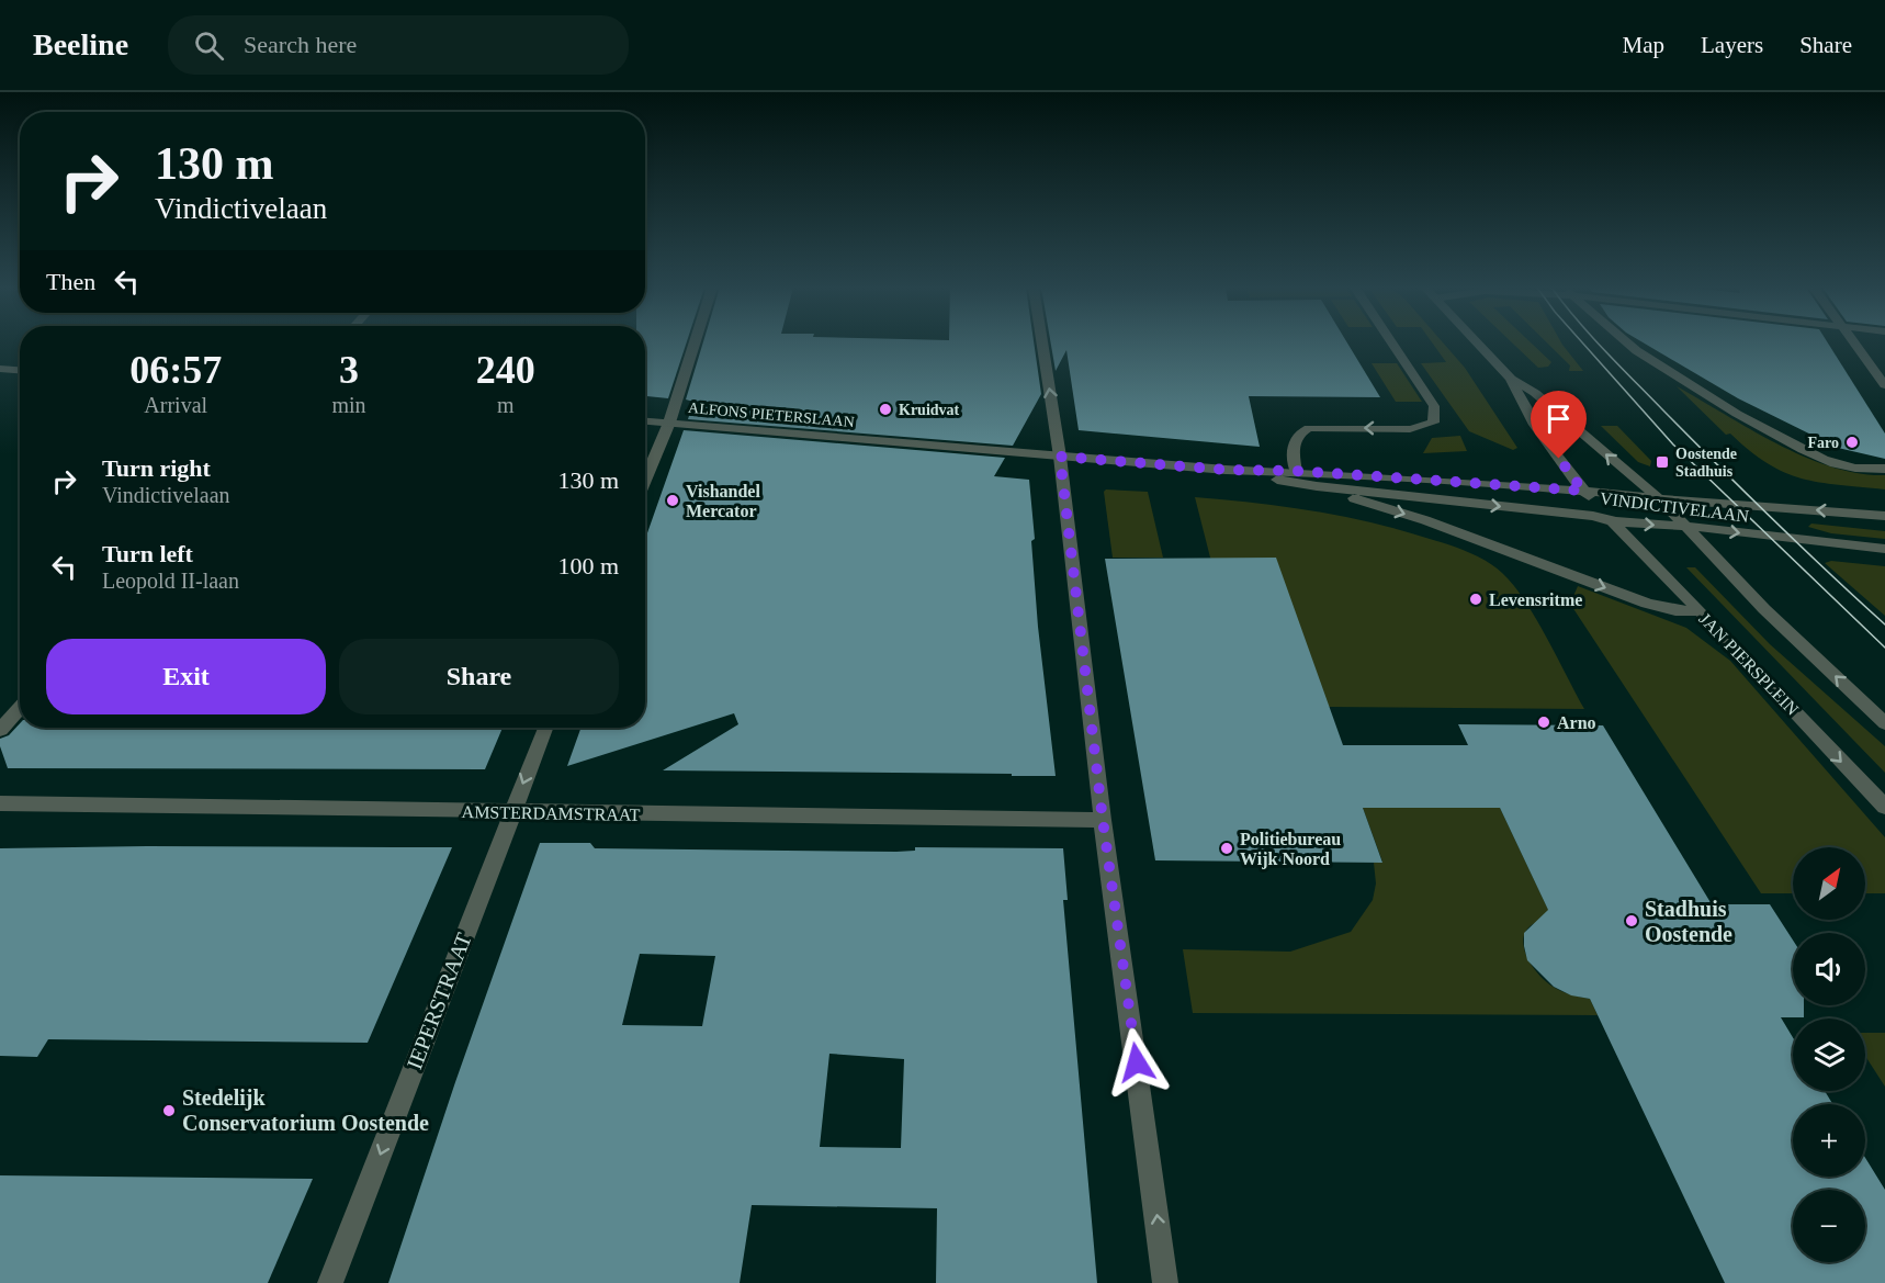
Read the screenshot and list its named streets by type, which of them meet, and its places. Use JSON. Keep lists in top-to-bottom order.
{
  "streets": {
    "street": [
      "ALFONS PIETERSLAAN",
      "VINDICTIVELAAN",
      "JAN PIERSPLEIN",
      "AMSTERDAMSTRAAT",
      "IEPERSTRAAT"
    ]
  },
  "crossings": [
    ["ALFONS PIETERSLAAN", "VINDICTIVELAAN"],
    ["VINDICTIVELAAN", "JAN PIERSPLEIN"],
    ["AMSTERDAMSTRAAT", "IEPERSTRAAT"]
  ],
  "one_way": ["IEPERSTRAAT"],
  "places": {
    "other": [
      "Kruidvat",
      "Faro",
      "Vishandel Mercator",
      "Levensritme",
      "Arno",
      "Politiebureau Wijk Noord",
      "Stadhuis Oostende",
      "Stedelijk Conservatorium Oostende"
    ],
    "transit": ["Oostende Stadhuis"]
  },
  "north": "top right",
  "page": {
    "header": "Beeline",
    "search": "Search here",
    "nav": ["Map", "Layers", "Share"],
    "turn": ["130 m", "Vindictivelaan"],
    "then": "Then",
    "eta": [
      "06:57",
      "Arrival",
      "3",
      "min",
      "240",
      "m"
    ],
    "list": [
      {
        "name": "Turn right",
        "note": "Vindictivelaan",
        "value": "130 m"
      },
      {
        "name": "Turn left",
        "note": "Leopold II-laan",
        "value": "100 m"
      }
    ],
    "buttons": ["Exit", "Share"],
    "map_buttons": ["+", "−"]
  }
}
